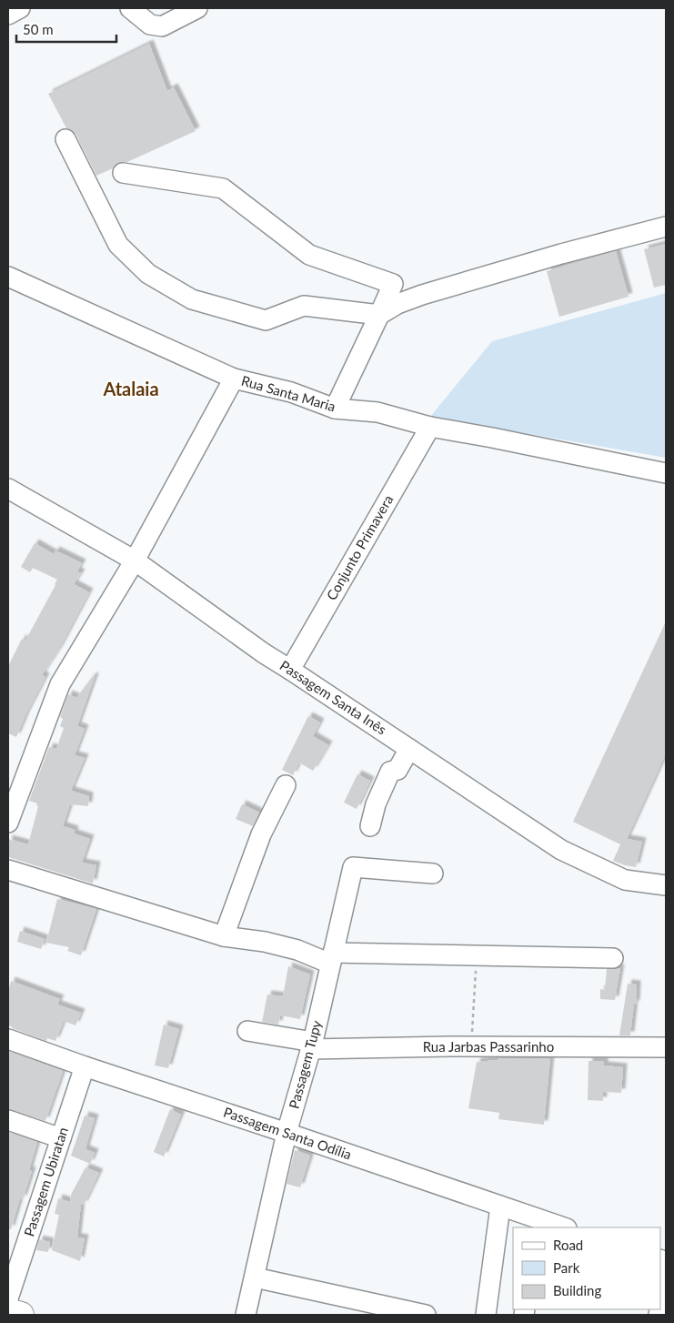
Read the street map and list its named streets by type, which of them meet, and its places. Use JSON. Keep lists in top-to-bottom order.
{
  "streets": {
    "street": [
      "Rua Santa Maria",
      "Conjunto Primavera",
      "Passagem Santa Inês",
      "Rua Jarbas Passarinho",
      "Passagem Tupy",
      "Passagem Santa Odília",
      "Passagem Ubiratan"
    ]
  },
  "crossings": [
    ["Rua Santa Maria", "Conjunto Primavera"],
    ["Conjunto Primavera", "Passagem Santa Inês"],
    ["Rua Jarbas Passarinho", "Passagem Tupy"],
    ["Passagem Tupy", "Passagem Santa Odília"],
    ["Passagem Santa Odília", "Passagem Ubiratan"]
  ],
  "districts": ["Atalaia"],
  "legend": ["Road", "Park", "Building"],
  "scale_bar": "50 m"
}
